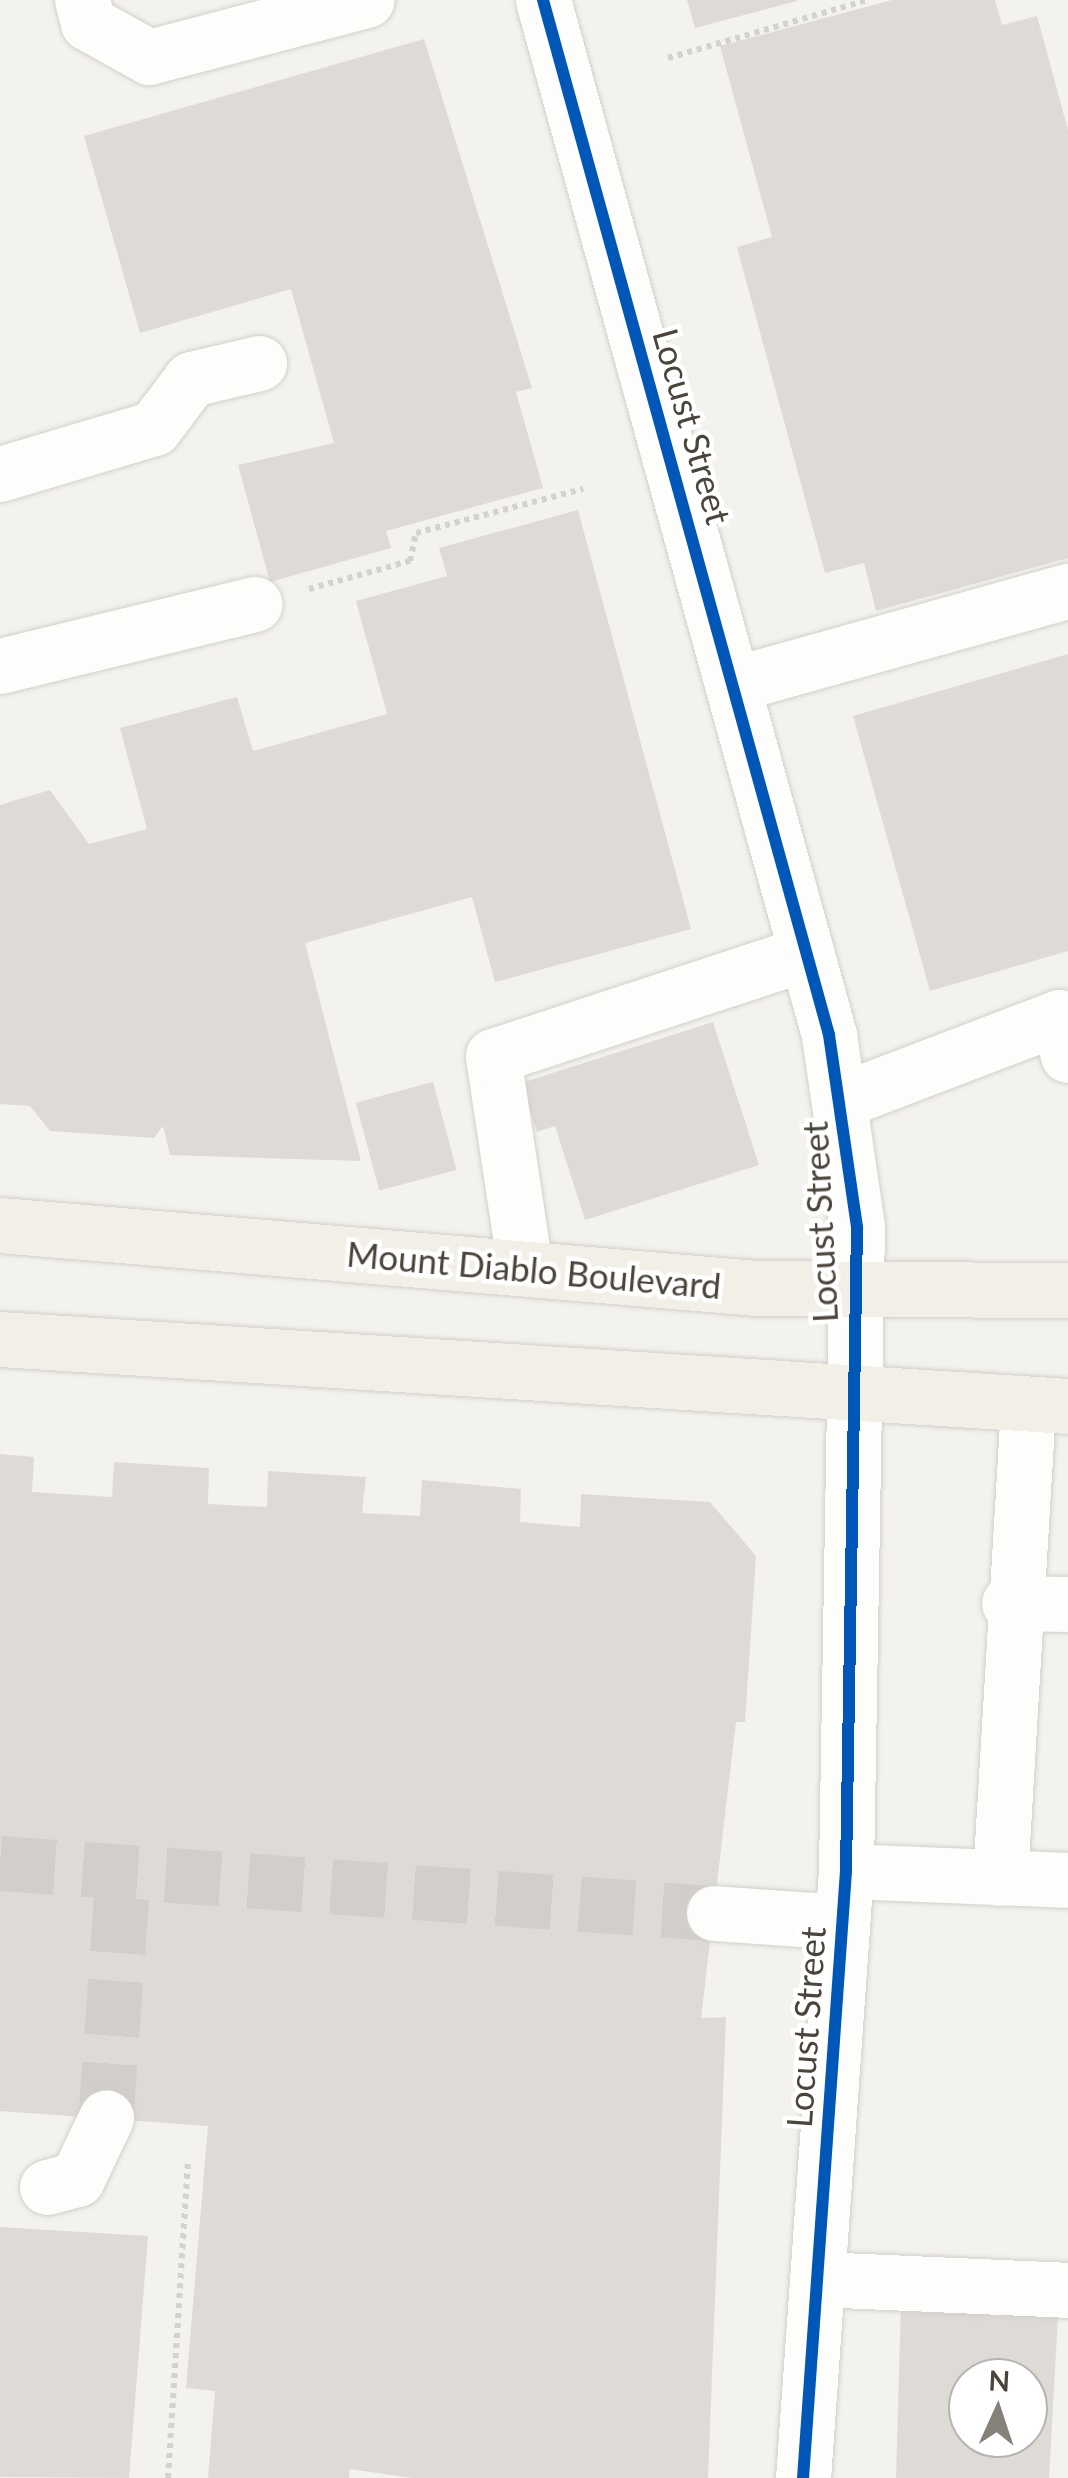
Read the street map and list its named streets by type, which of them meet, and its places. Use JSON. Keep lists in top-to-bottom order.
{
  "streets": {
    "main road": ["Mount Diablo Boulevard"],
    "street": ["Locust Street"]
  },
  "crossings": [
    ["Locust Street", "Mount Diablo Boulevard"]
  ],
  "north": "top"
}
